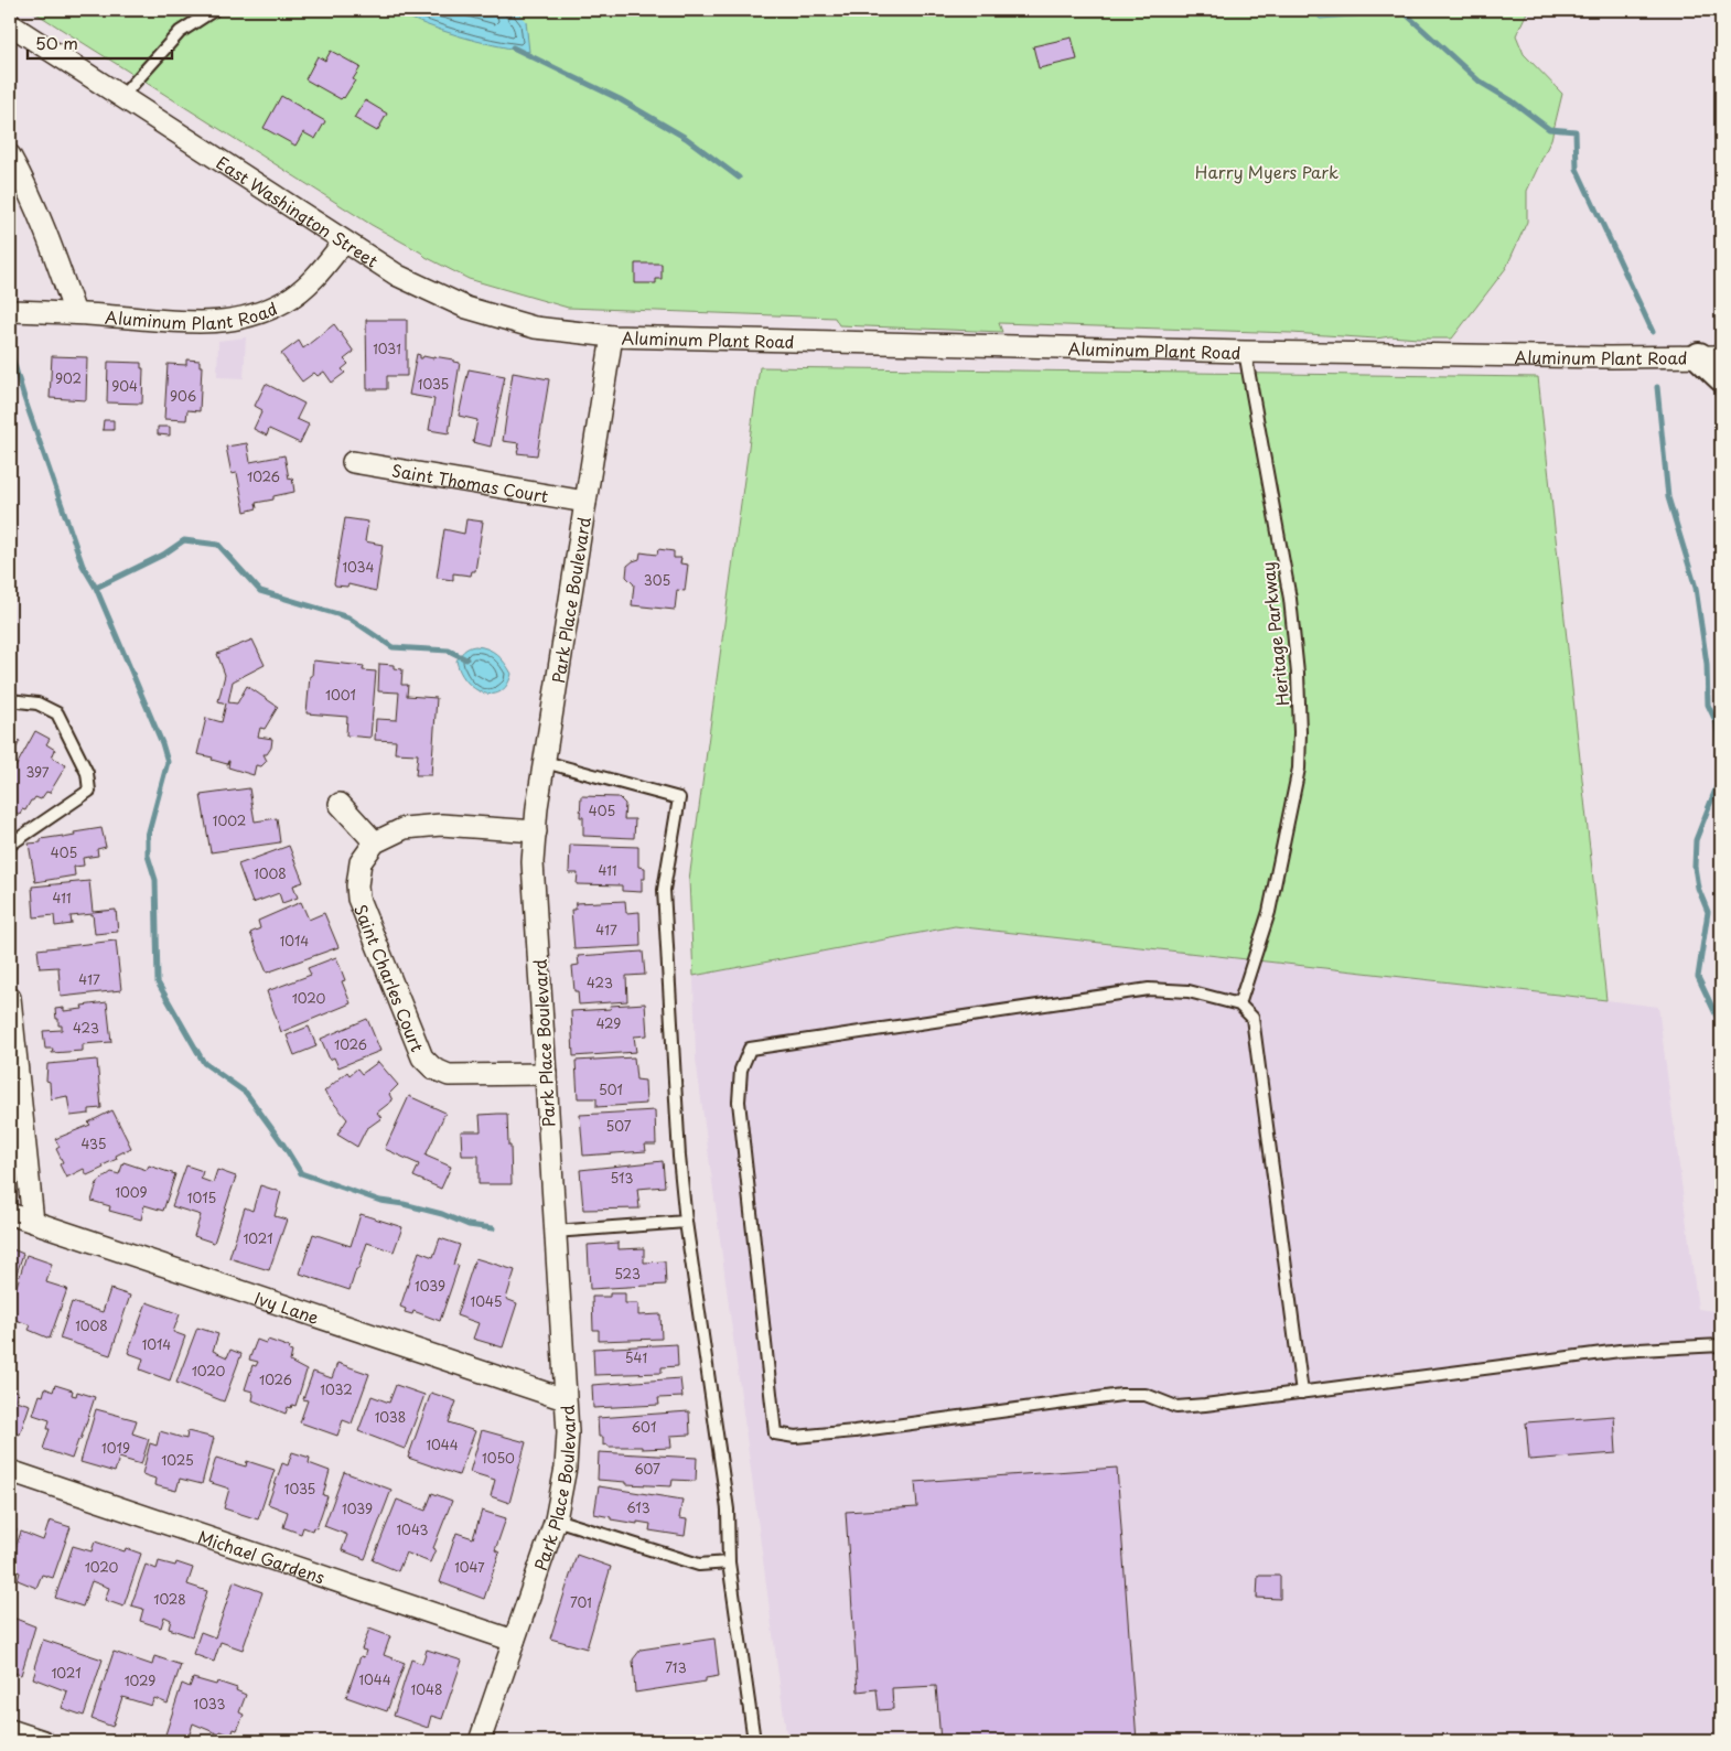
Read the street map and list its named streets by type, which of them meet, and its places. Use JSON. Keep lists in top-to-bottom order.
{
  "streets": {
    "street": [
      "East Washington Street",
      "Aluminum Plant Road",
      "Saint Thomas Court",
      "Park Place Boulevard",
      "Saint Charles Court",
      "Ivy Lane",
      "Michael Gardens"
    ],
    "lane": ["Heritage Parkway"]
  },
  "crossings": [
    ["East Washington Street", "Aluminum Plant Road"],
    ["East Washington Street", "Park Place Boulevard"],
    ["Aluminum Plant Road", "Park Place Boulevard"],
    ["Aluminum Plant Road", "Heritage Parkway"],
    ["Saint Thomas Court", "Park Place Boulevard"],
    ["Park Place Boulevard", "Saint Charles Court"],
    ["Park Place Boulevard", "Ivy Lane"],
    ["Park Place Boulevard", "Michael Gardens"]
  ],
  "parks": ["Harry Myers Park"],
  "house_numbers": [
    "1031",
    "902",
    "1035",
    "904",
    "906",
    "1026",
    "1034",
    "305",
    "1001",
    "397",
    "405",
    "1002",
    "405",
    "411",
    "1008",
    "411",
    "417",
    "1014",
    "417",
    "423",
    "1020",
    "429",
    "423",
    "1026",
    "501",
    "507",
    "435",
    "513",
    "1009",
    "1015",
    "1021",
    "523",
    "1039",
    "1045",
    "1008",
    "1014",
    "541",
    "1020",
    "1026",
    "1032",
    "1038",
    "601",
    "1044",
    "1019",
    "1050",
    "1025",
    "607",
    "1035",
    "613",
    "1039",
    "1043",
    "1020",
    "1047",
    "1028",
    "701",
    "713",
    "1021",
    "1044",
    "1029",
    "1048",
    "1033"
  ],
  "scale_bar": "50 m"
}
